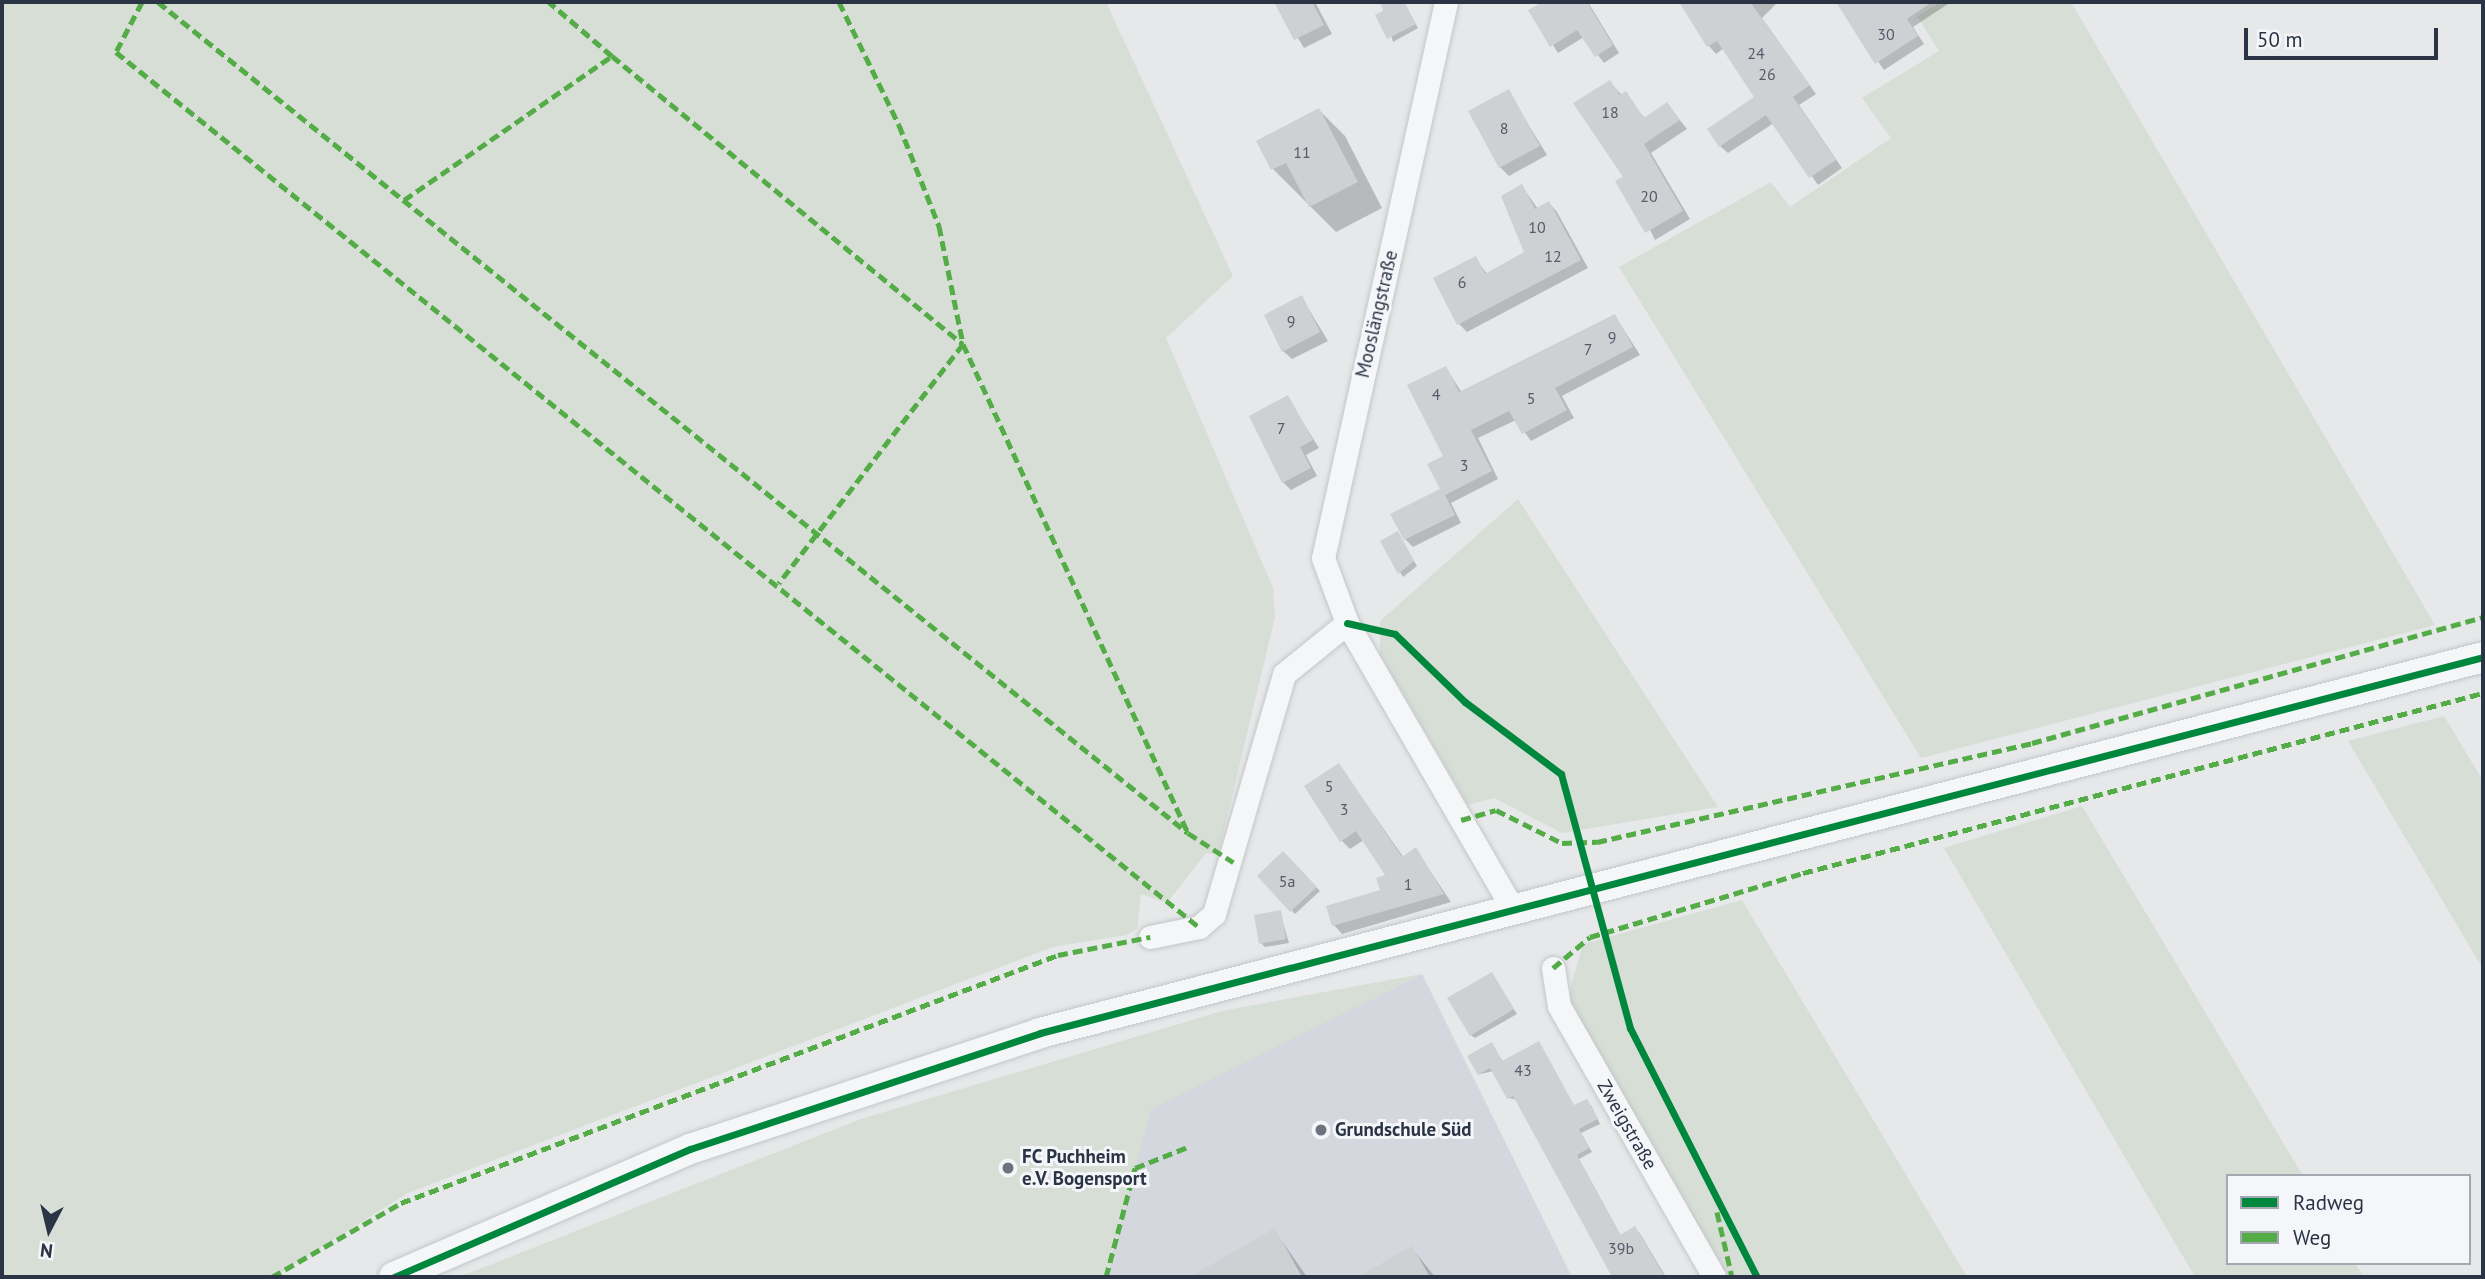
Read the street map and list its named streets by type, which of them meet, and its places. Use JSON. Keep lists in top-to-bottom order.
{
  "streets": {
    "street": ["Mooslängstraße", "Zweigstraße"]
  },
  "places": ["Grundschule Süd", "FC Puchheim e.V. Bogensport"],
  "house_numbers": [
    "30",
    "24",
    "26",
    "18",
    "8",
    "11",
    "20",
    "10",
    "12",
    "6",
    "9",
    "9",
    "7",
    "4",
    "5",
    "7",
    "3",
    "5",
    "3",
    "5a",
    "1",
    "43",
    "39b"
  ],
  "legend": ["Radweg", "Weg"],
  "scale_bar": "50 m",
  "north": "bottom"
}
